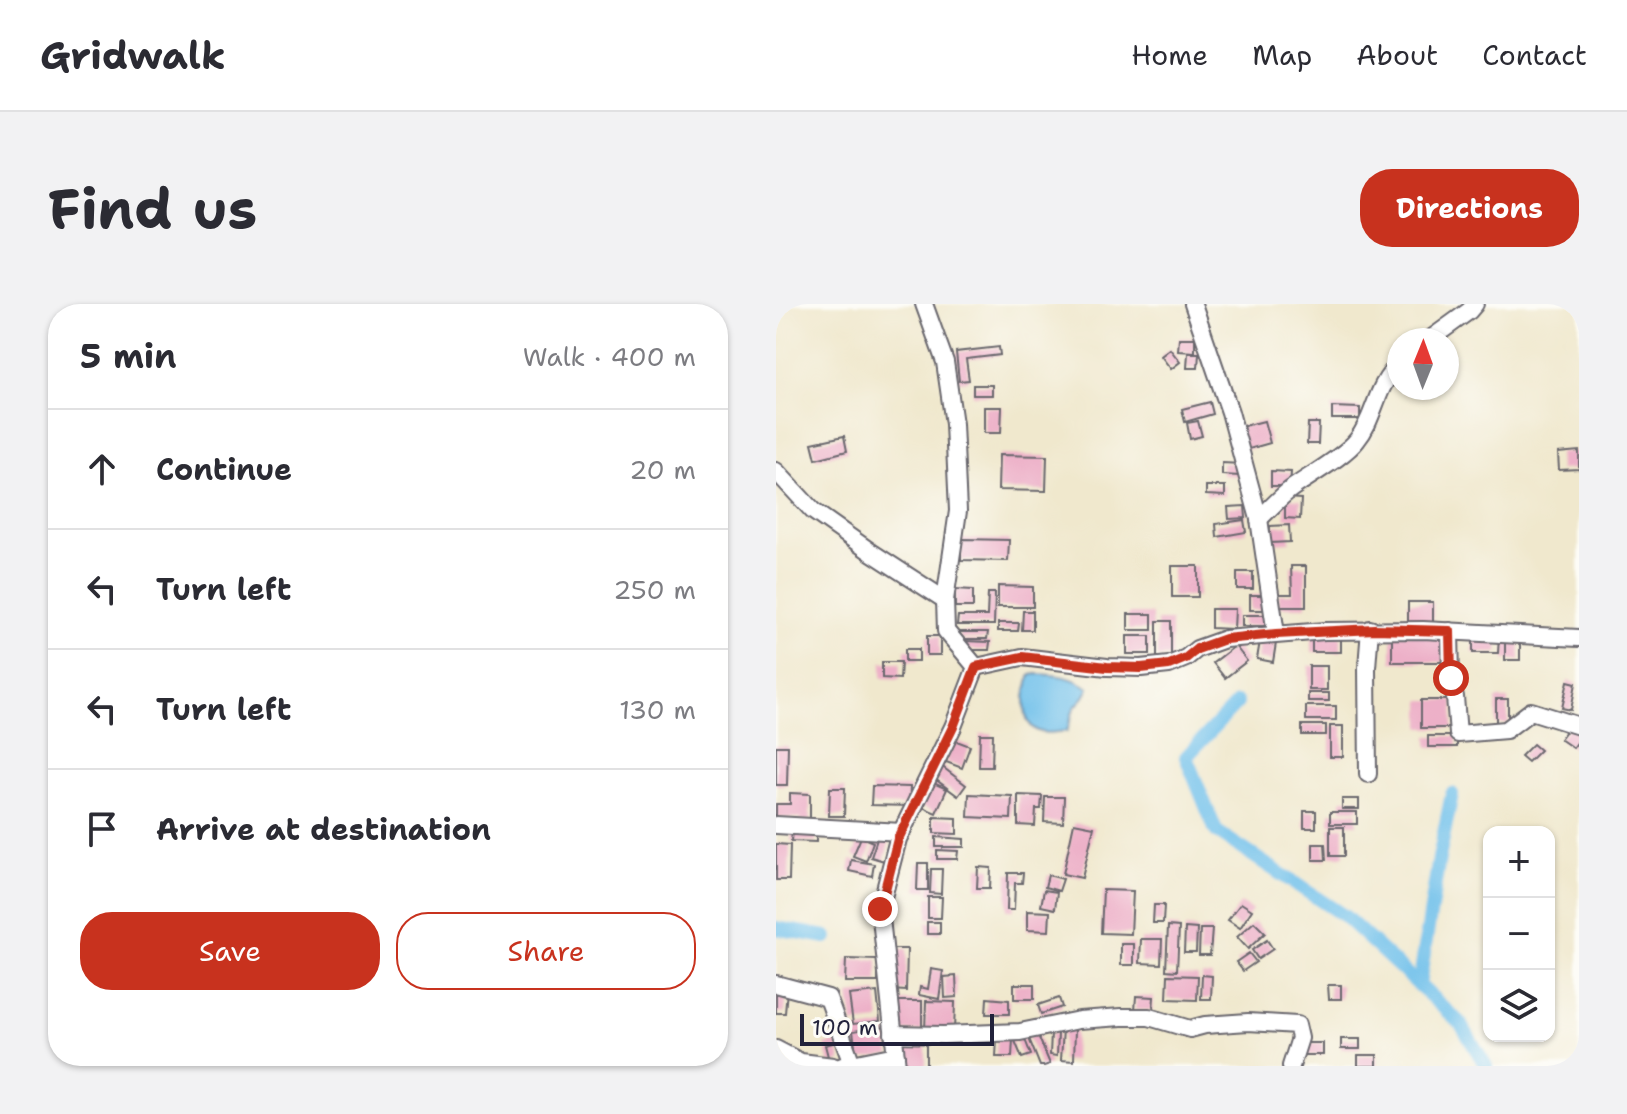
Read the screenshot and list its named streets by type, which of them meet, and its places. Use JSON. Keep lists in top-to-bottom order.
{
  "scale_bar": "100 m",
  "north": "top",
  "page": {
    "header": "Gridwalk",
    "nav": [
      "Home",
      "Map",
      "About",
      "Contact"
    ],
    "buttons": [
      "Directions",
      ["Save", "Share"]
    ],
    "title": "Find us",
    "heading": ["5 min", "Walk · 400 m"],
    "list": [
      ["Continue", "20 m"],
      ["Turn left", "250 m"],
      ["Turn left", "130 m"],
      "Arrive at destination"
    ],
    "map_buttons": ["+", "−"],
    "scale": "100 m"
  }
}
